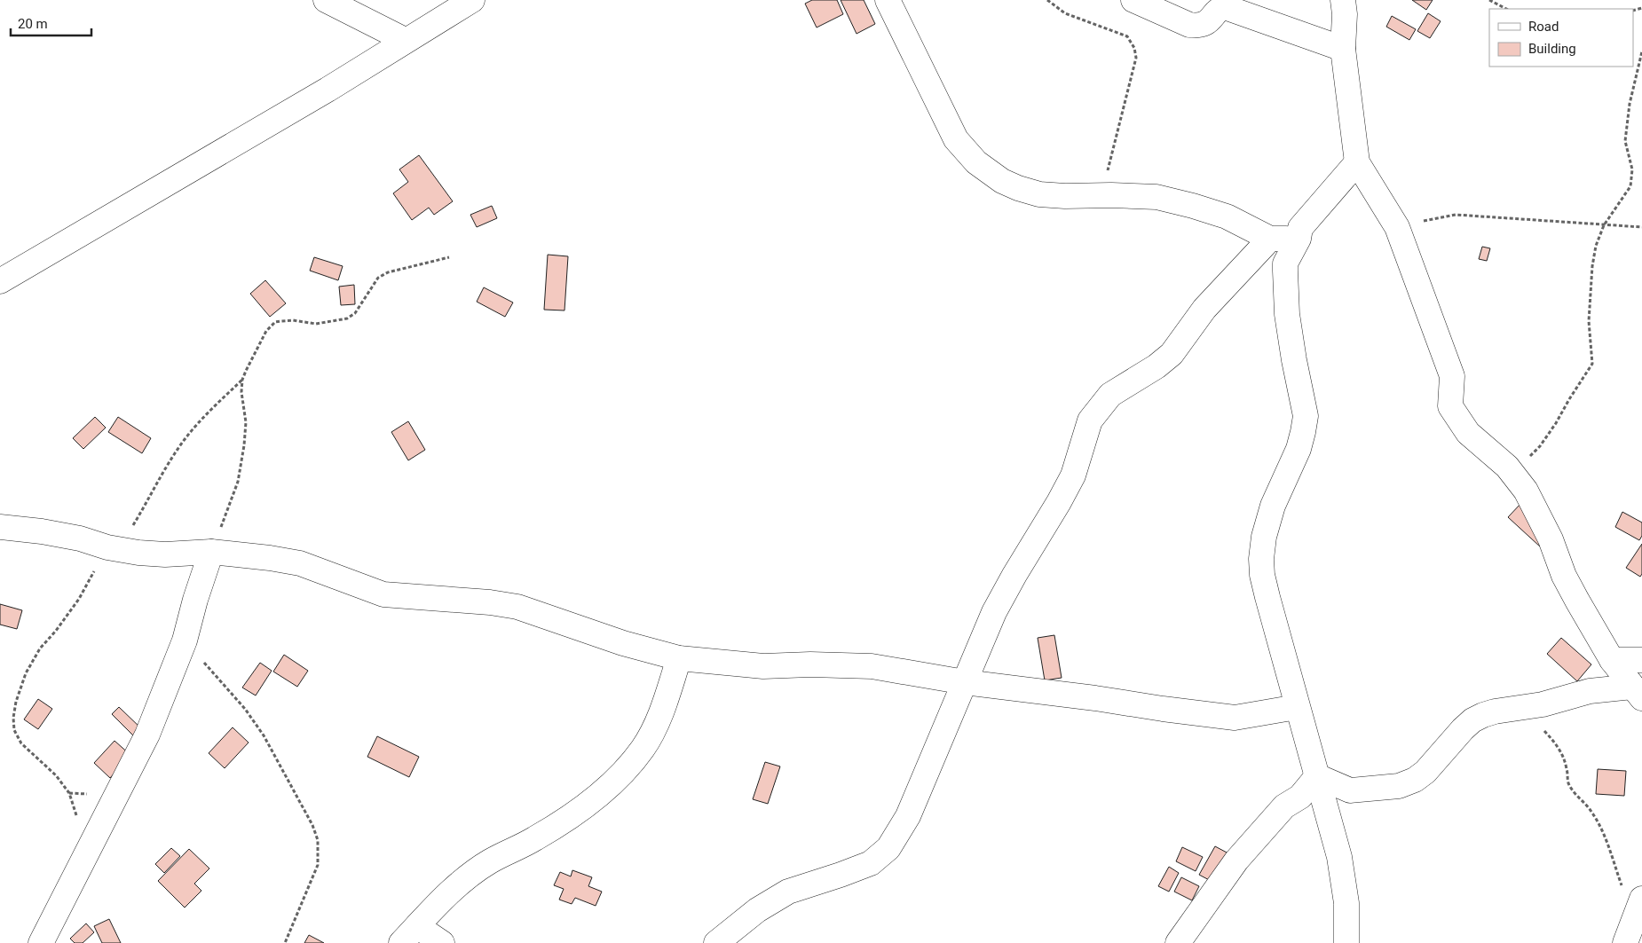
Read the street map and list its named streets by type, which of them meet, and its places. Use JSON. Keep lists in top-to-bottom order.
{
  "legend": ["Road", "Building"],
  "scale_bar": "20 m"
}
